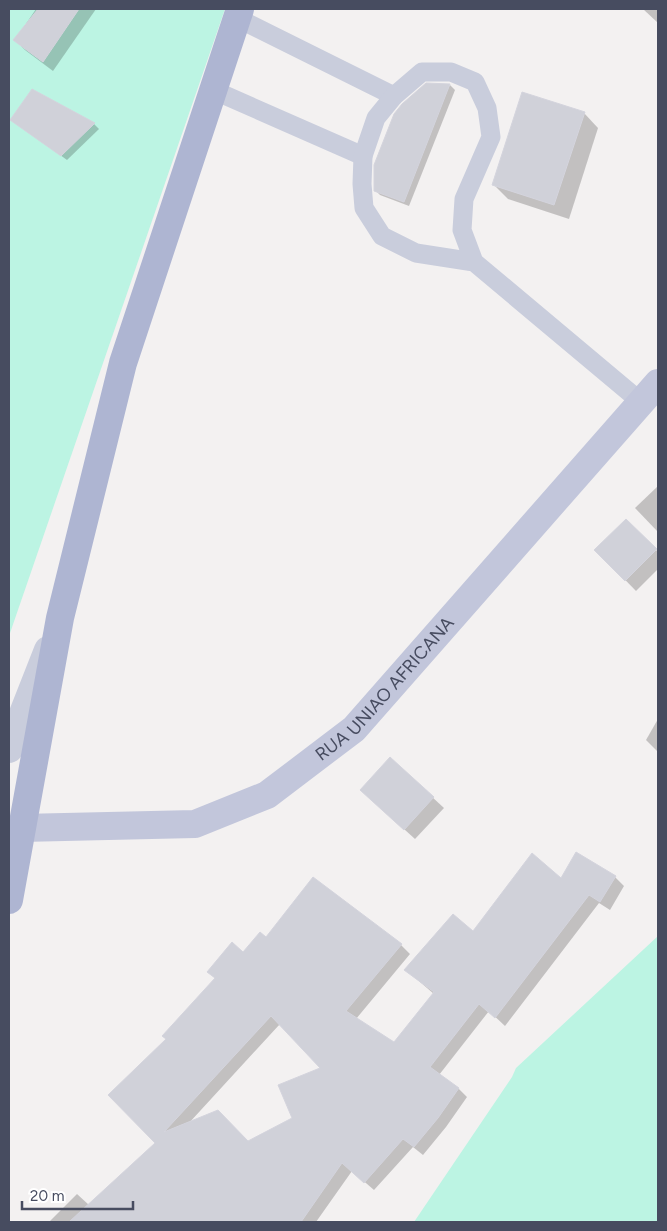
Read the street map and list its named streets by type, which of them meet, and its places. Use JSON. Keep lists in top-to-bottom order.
{
  "streets": {
    "main road": ["RUA UNIAO AFRICANA"]
  },
  "scale_bar": "20 m"
}
